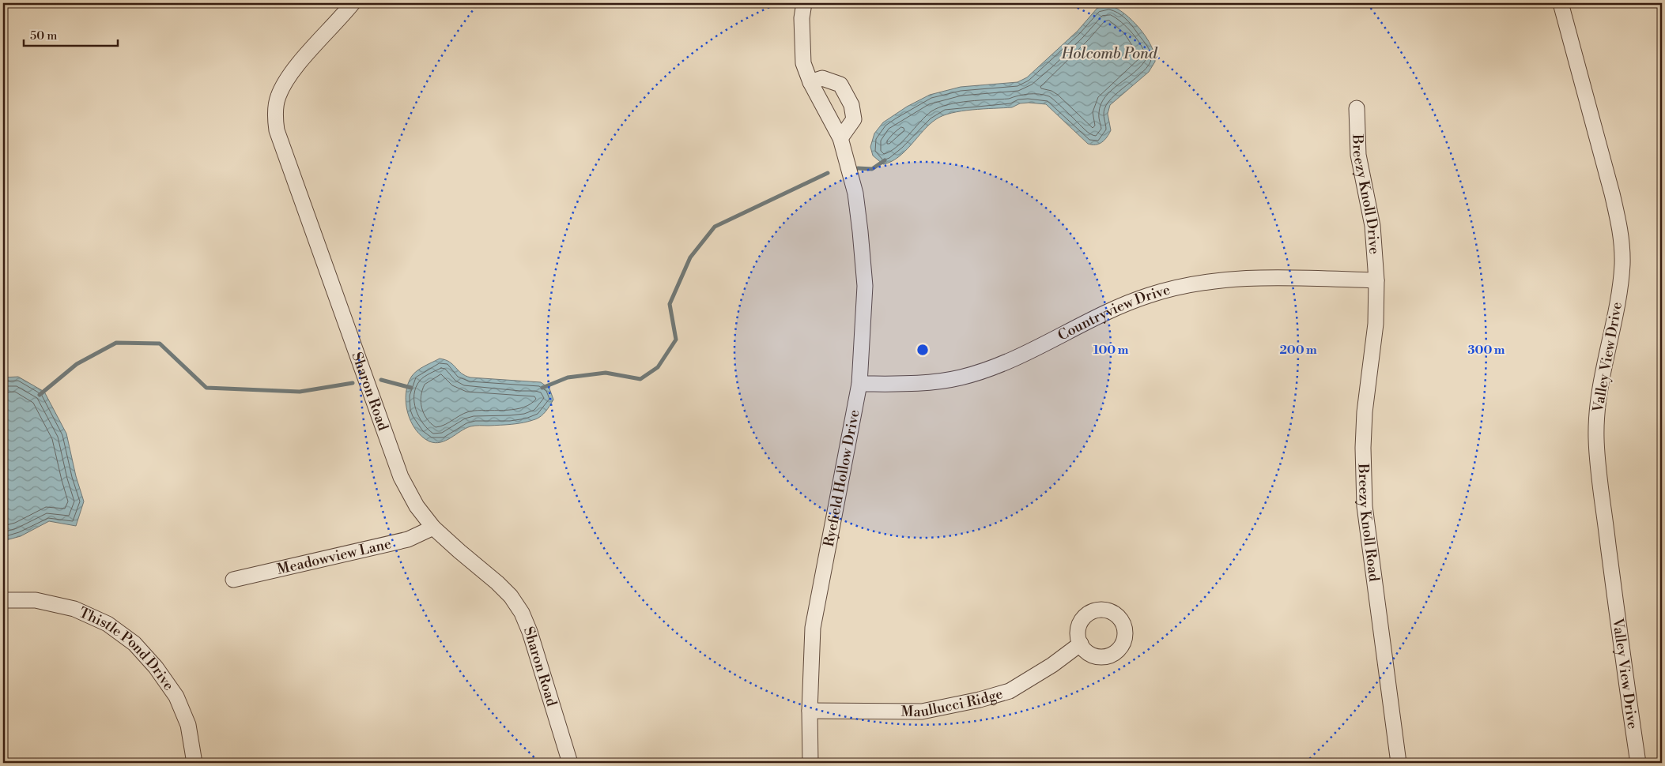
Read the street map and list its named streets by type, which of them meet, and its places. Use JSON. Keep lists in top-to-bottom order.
{
  "streets": {
    "street": [
      "Breezy Knoll Drive",
      "Countryview Drive",
      "Valley View Drive",
      "Sharon Road",
      "Ryefield Hollow Drive",
      "Breezy Knoll Road",
      "Meadowview Lane",
      "Thistle Pond Drive",
      "Maullucci Ridge"
    ]
  },
  "crossings": [
    ["Breezy Knoll Drive", "Countryview Drive"],
    ["Breezy Knoll Drive", "Breezy Knoll Road"],
    ["Countryview Drive", "Ryefield Hollow Drive"],
    ["Countryview Drive", "Breezy Knoll Road"],
    ["Sharon Road", "Meadowview Lane"],
    ["Ryefield Hollow Drive", "Maullucci Ridge"]
  ],
  "water": ["Holcomb Pond"],
  "scale_bar": "50 m",
  "rings": ["100 m", "200 m", "300 m"]
}
